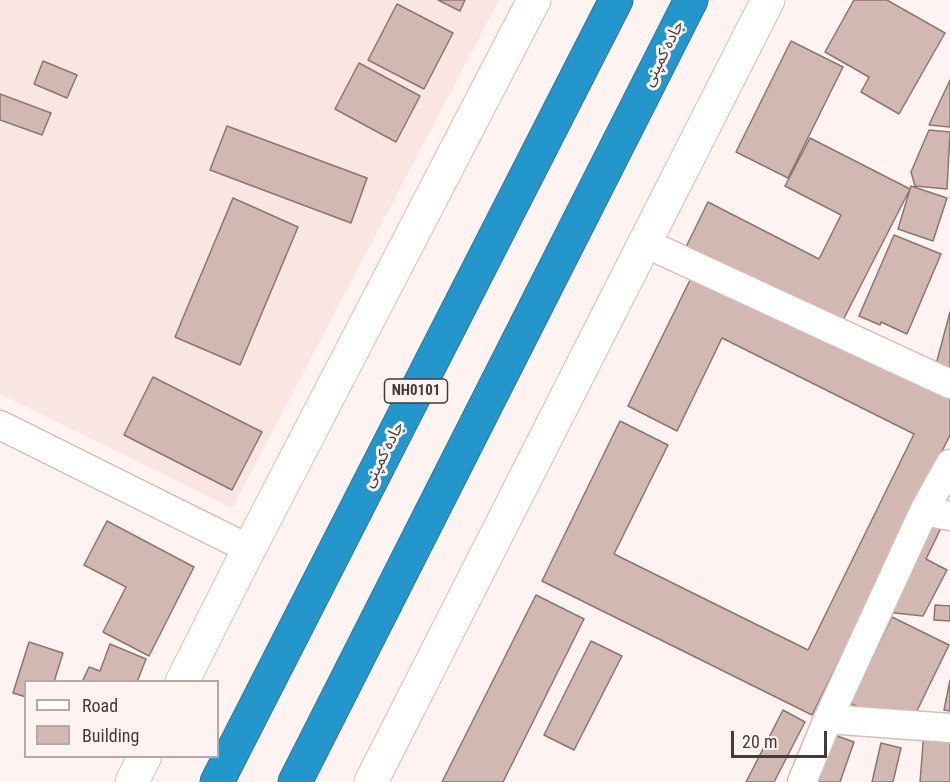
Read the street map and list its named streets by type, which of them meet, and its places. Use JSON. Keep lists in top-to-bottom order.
{
  "streets": {
    "highway": ["جاده کمپنی", "NH0101"]
  },
  "legend": ["Road", "Building"],
  "scale_bar": "20 m"
}
